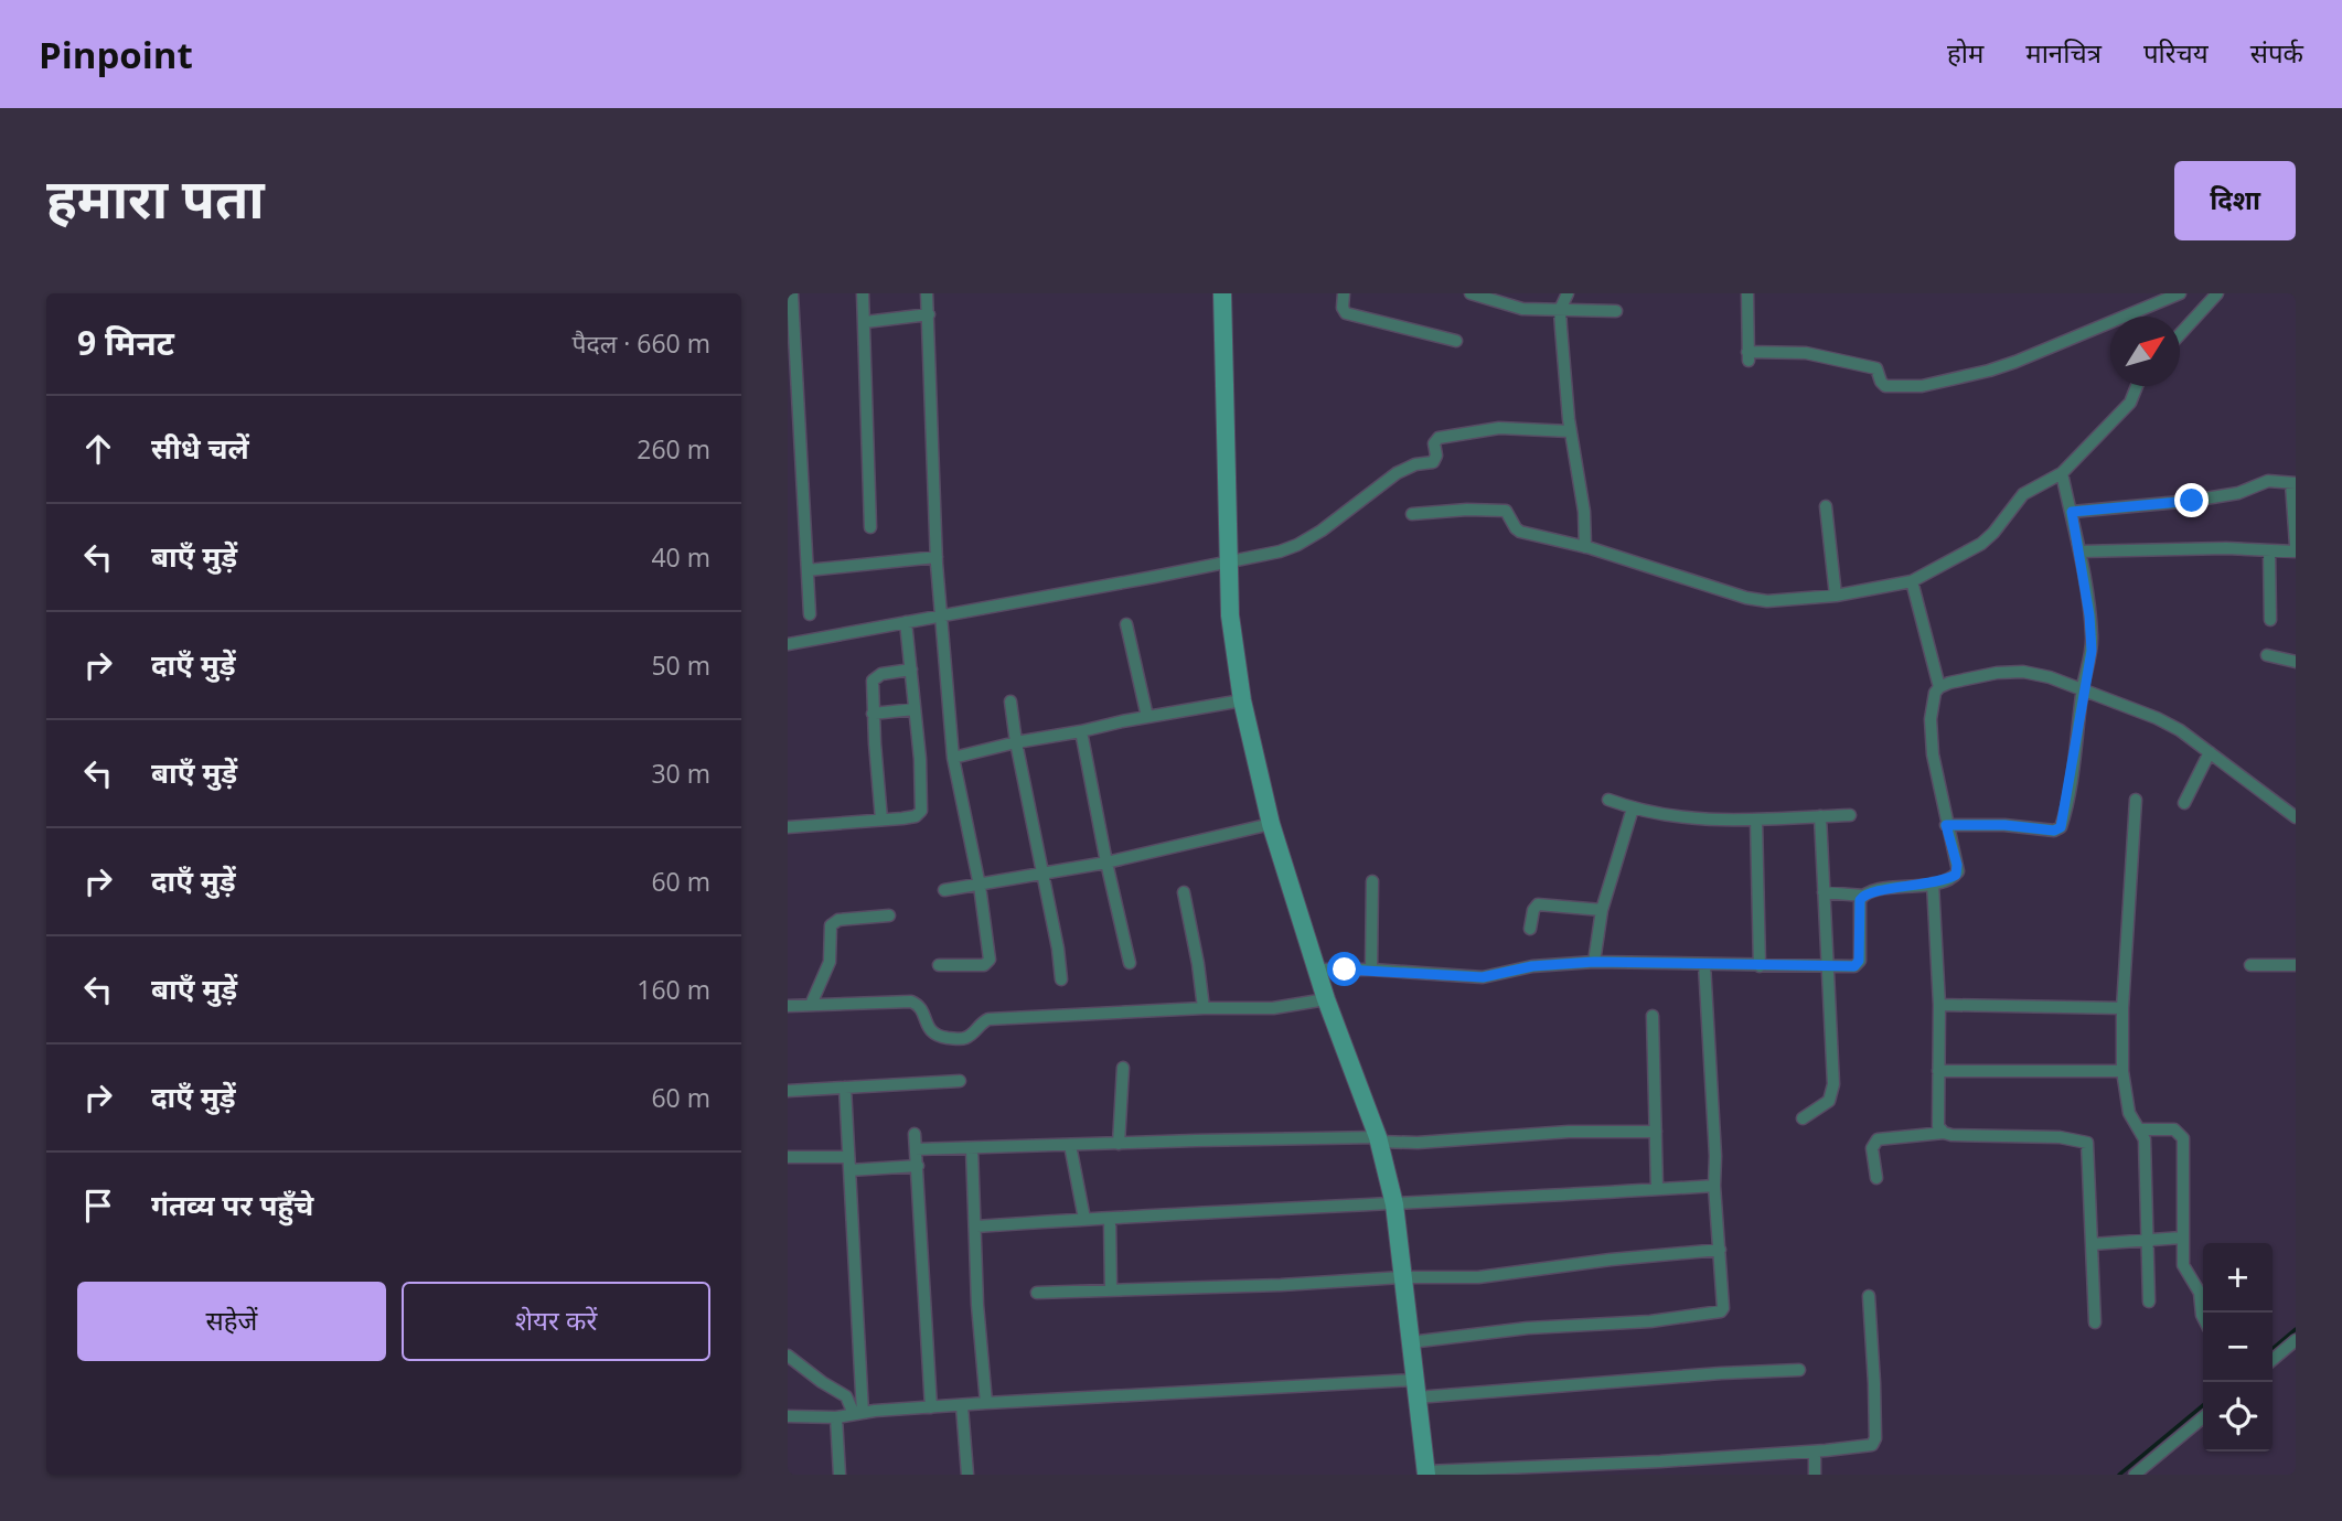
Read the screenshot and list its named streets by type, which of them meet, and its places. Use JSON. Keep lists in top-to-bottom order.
{
  "north": "top right",
  "page": {
    "header": "Pinpoint",
    "nav": [
      "होम",
      "मानचित्र",
      "परिचय",
      "संपर्क"
    ],
    "title": "हमारा पता",
    "buttons": [
      "दिशा",
      ["सहेजें", "शेयर करें"]
    ],
    "heading": ["9 मिनट", "पैदल · 660 m"],
    "list": [
      ["सीधे चलें", "260 m"],
      ["बाएँ मुड़ें", "40 m"],
      ["दाएँ मुड़ें", "50 m"],
      ["बाएँ मुड़ें", "30 m"],
      ["दाएँ मुड़ें", "60 m"],
      ["बाएँ मुड़ें", "160 m"],
      ["दाएँ मुड़ें", "60 m"],
      "गंतव्य पर पहुँचे"
    ],
    "map_buttons": ["+", "−"]
  }
}
